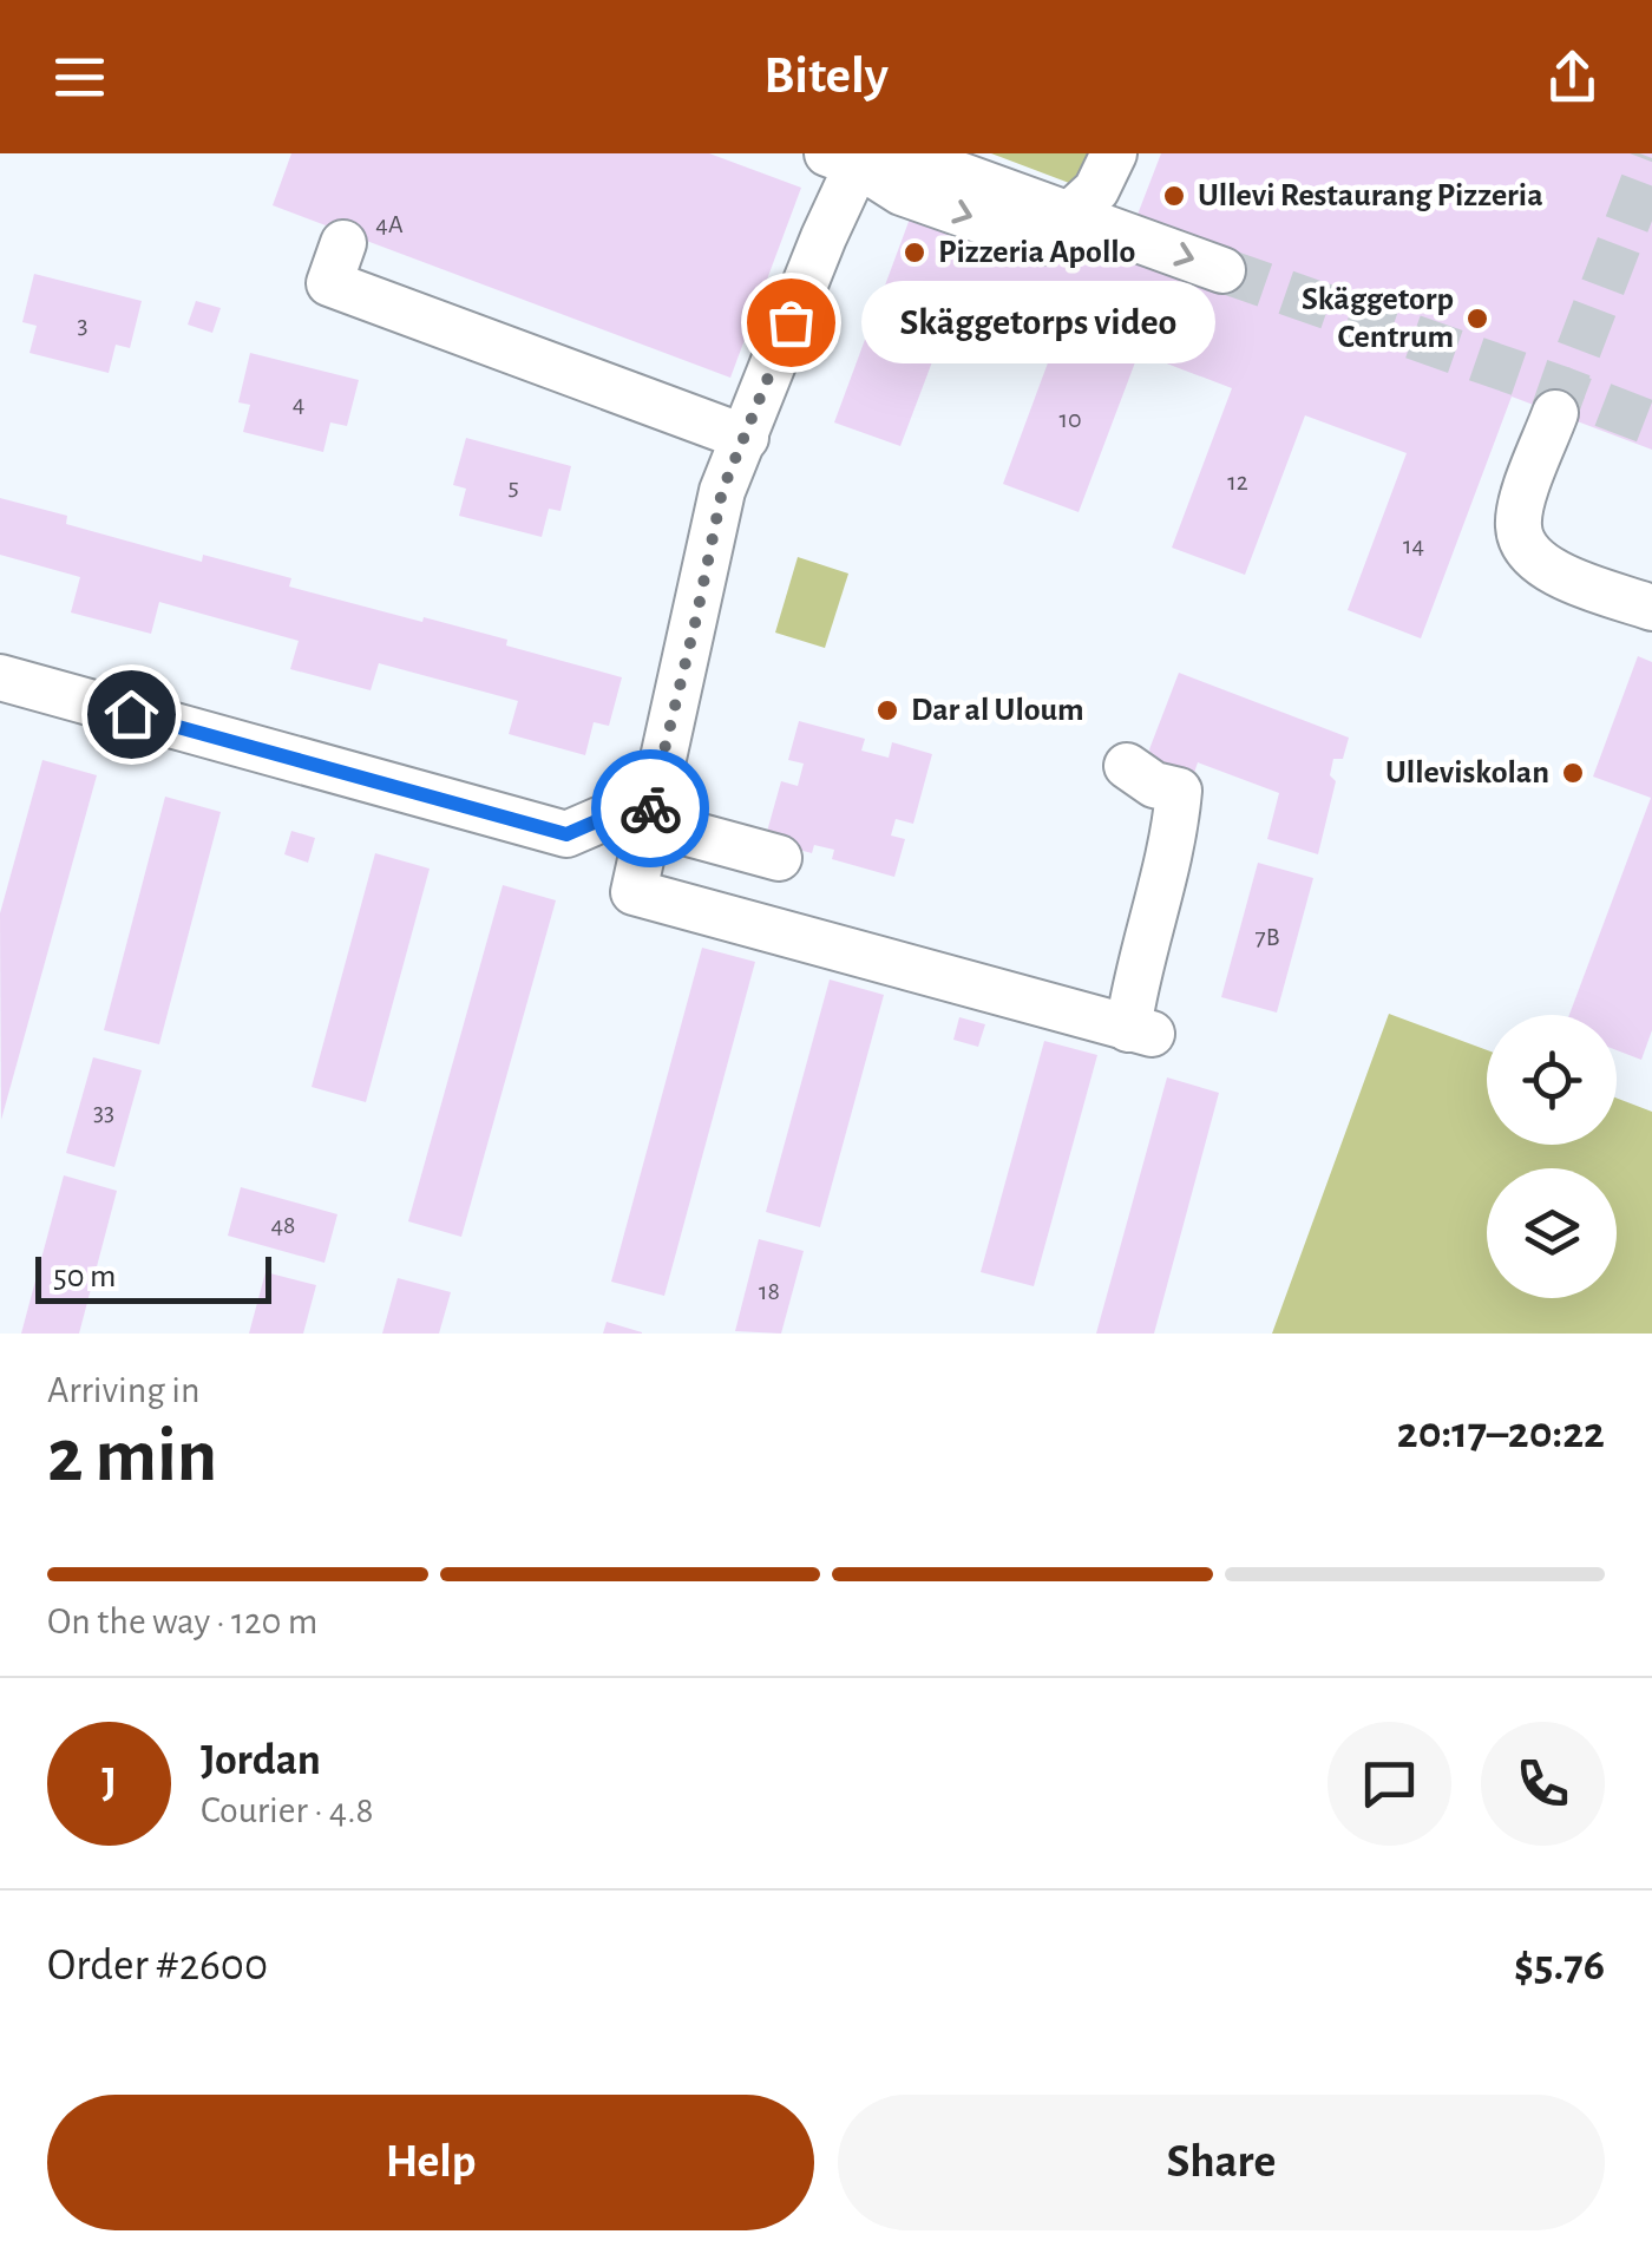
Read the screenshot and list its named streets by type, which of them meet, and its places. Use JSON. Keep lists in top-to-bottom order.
{
  "places": [
    "Ullevi Restaurang Pizzeria",
    "Pizzeria Apollo",
    "Skäggetorp Centrum",
    "Skäggetorps video",
    "Dar al Uloum",
    "Ulleviskolan"
  ],
  "house_numbers": [
    "4A",
    "3",
    "4",
    "10",
    "12",
    "5",
    "14",
    "7B",
    "33",
    "48",
    "18"
  ],
  "scale_bar": "50 m",
  "page": {
    "header": "Bitely",
    "bubble": "Skäggetorps video",
    "scale": "50 m",
    "heading": ["2 min", "Arriving in", "20:17–20:22"],
    "panel": [
      "Jordan",
      "Courier · 4.8",
      "Order #2600",
      "$5.76"
    ],
    "bar": "On the way · 120 m",
    "round": "J",
    "buttons": ["Help", "Share"]
  }
}
